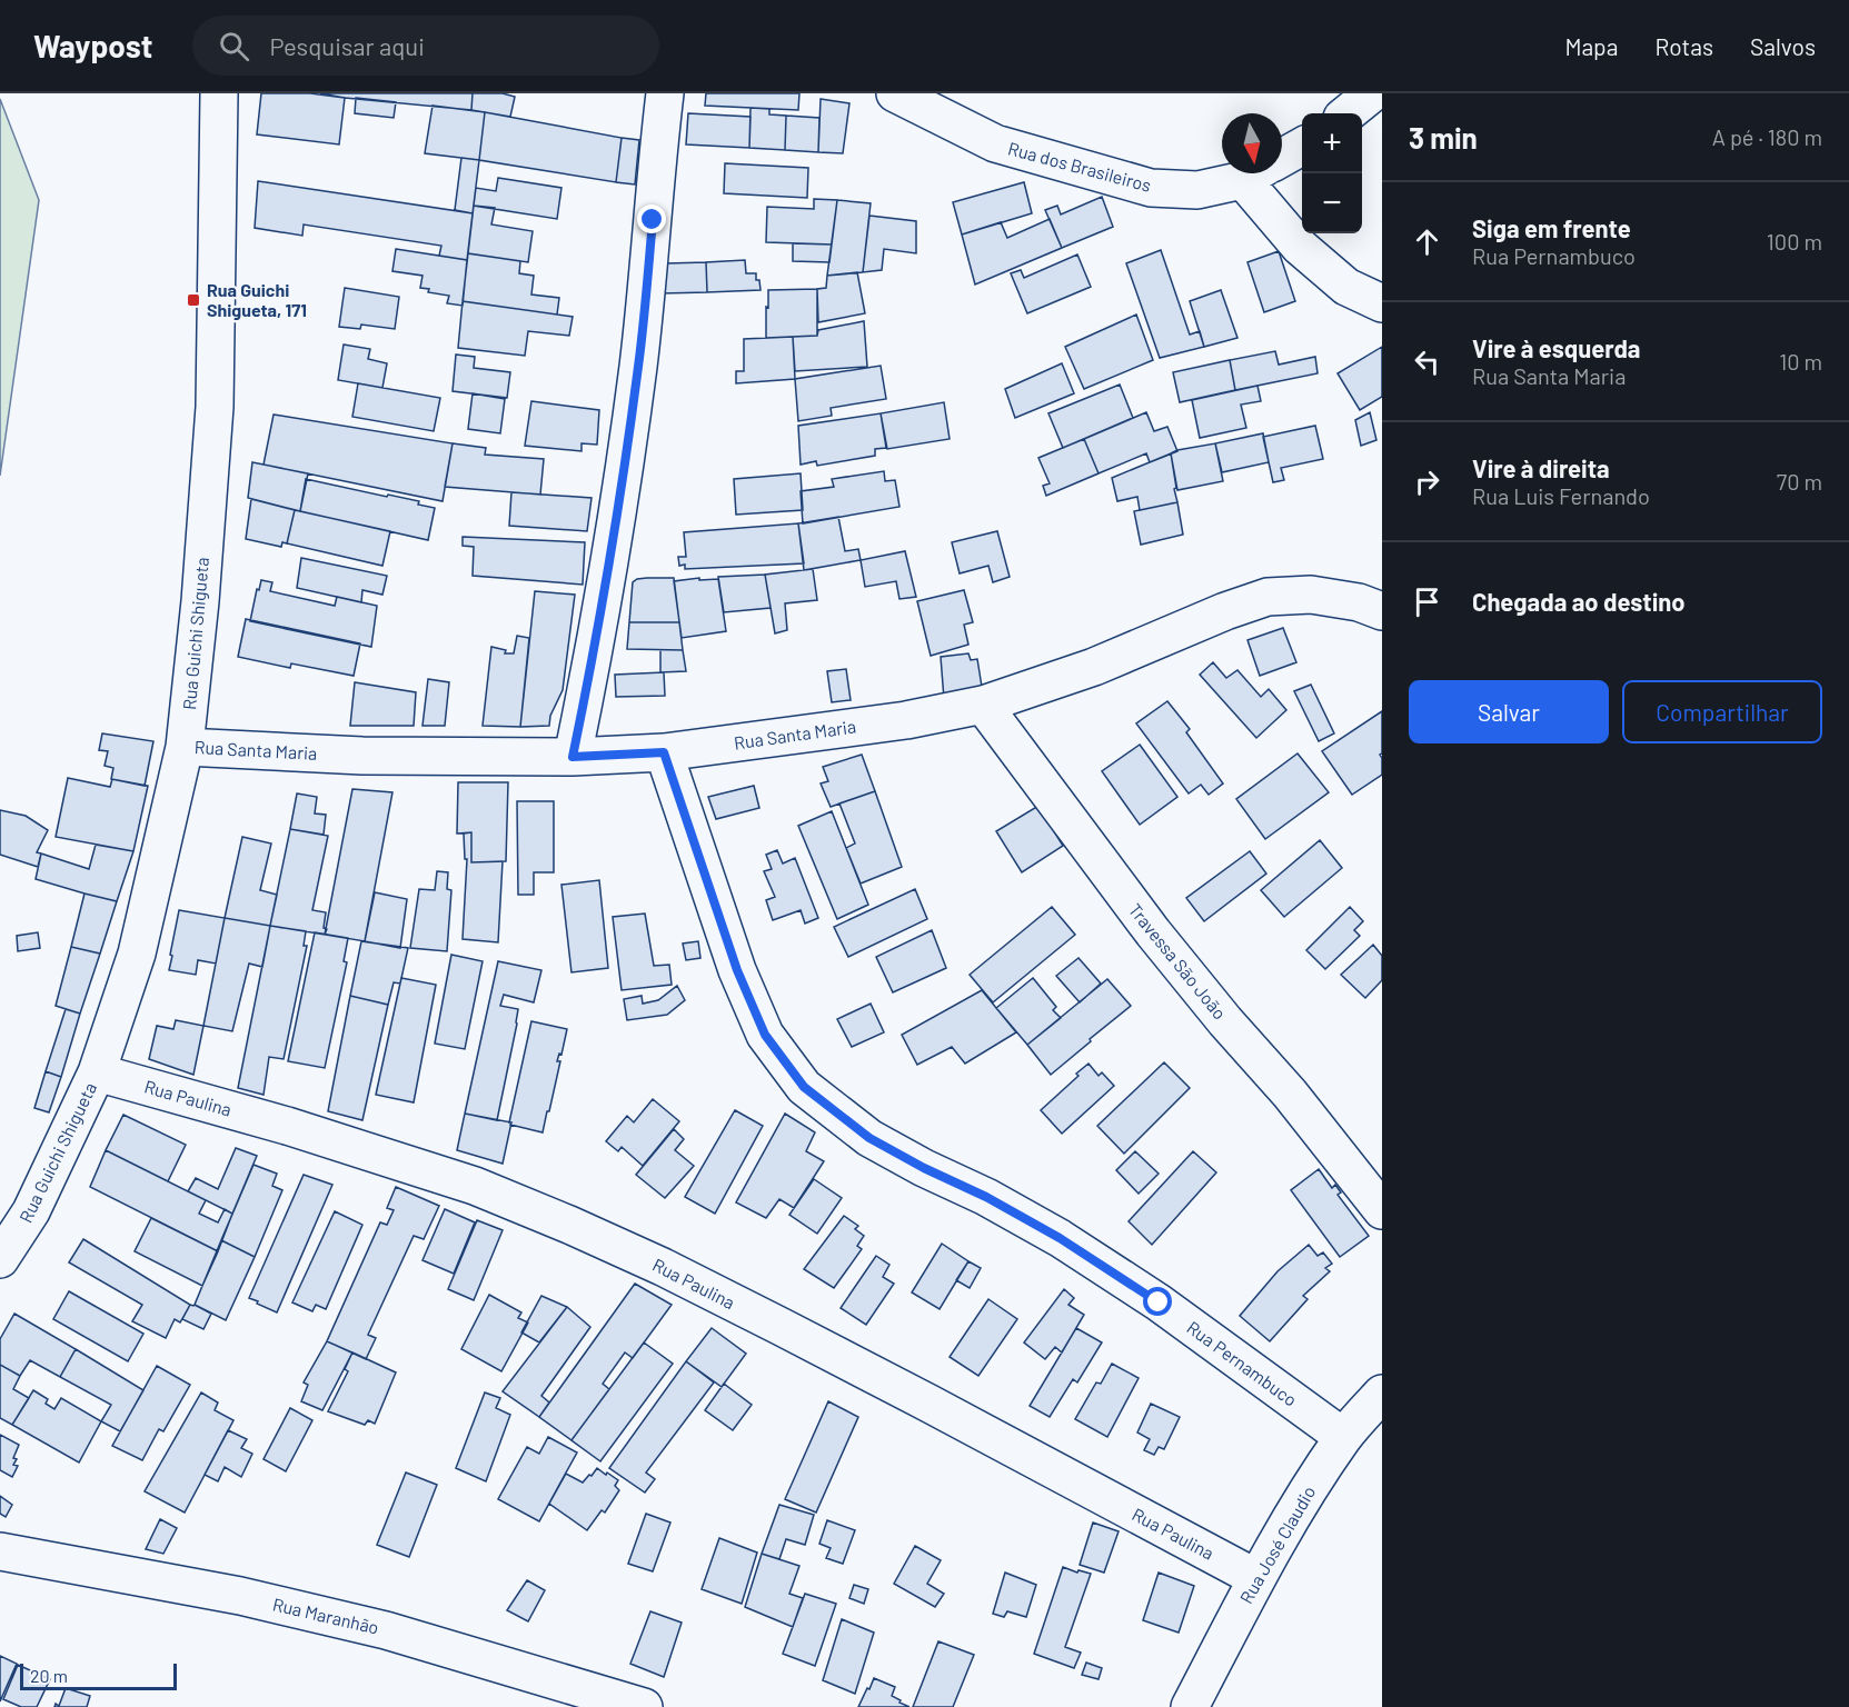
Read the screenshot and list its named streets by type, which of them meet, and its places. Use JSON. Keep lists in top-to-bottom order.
{
  "streets": {
    "street": [
      "Rua dos Brasileiros",
      "Rua Guichi Shigueta",
      "Rua Santa Maria",
      "Travessa São João",
      "Rua Paulina",
      "Rua Pernambuco",
      "Rua José Claudio",
      "Rua Maranhão"
    ]
  },
  "crossings": [
    ["Rua Guichi Shigueta", "Rua Santa Maria"],
    ["Rua Guichi Shigueta", "Rua Paulina"],
    ["Rua Santa Maria", "Travessa São João"],
    ["Rua Santa Maria", "Rua Pernambuco"],
    ["Rua Paulina", "Rua José Claudio"],
    ["Rua Pernambuco", "Rua José Claudio"]
  ],
  "places": {
    "transit": ["Rua Guichi Shigueta, 171"]
  },
  "scale_bar": "20 m",
  "north": "bottom",
  "page": {
    "header": "Waypost",
    "search": "Pesquisar aqui",
    "nav": ["Mapa", "Rotas", "Salvos"],
    "heading": ["3 min", "A pé · 180 m"],
    "map_buttons": ["+", "−"],
    "list": [
      ["Siga em frente", "Rua Pernambuco", "100 m"],
      ["Vire à esquerda", "Rua Santa Maria", "10 m"],
      ["Vire à direita", "Rua Luis Fernando", "70 m"],
      "Chegada ao destino"
    ],
    "buttons": ["Salvar", "Compartilhar"],
    "scale": "20 m"
  }
}
